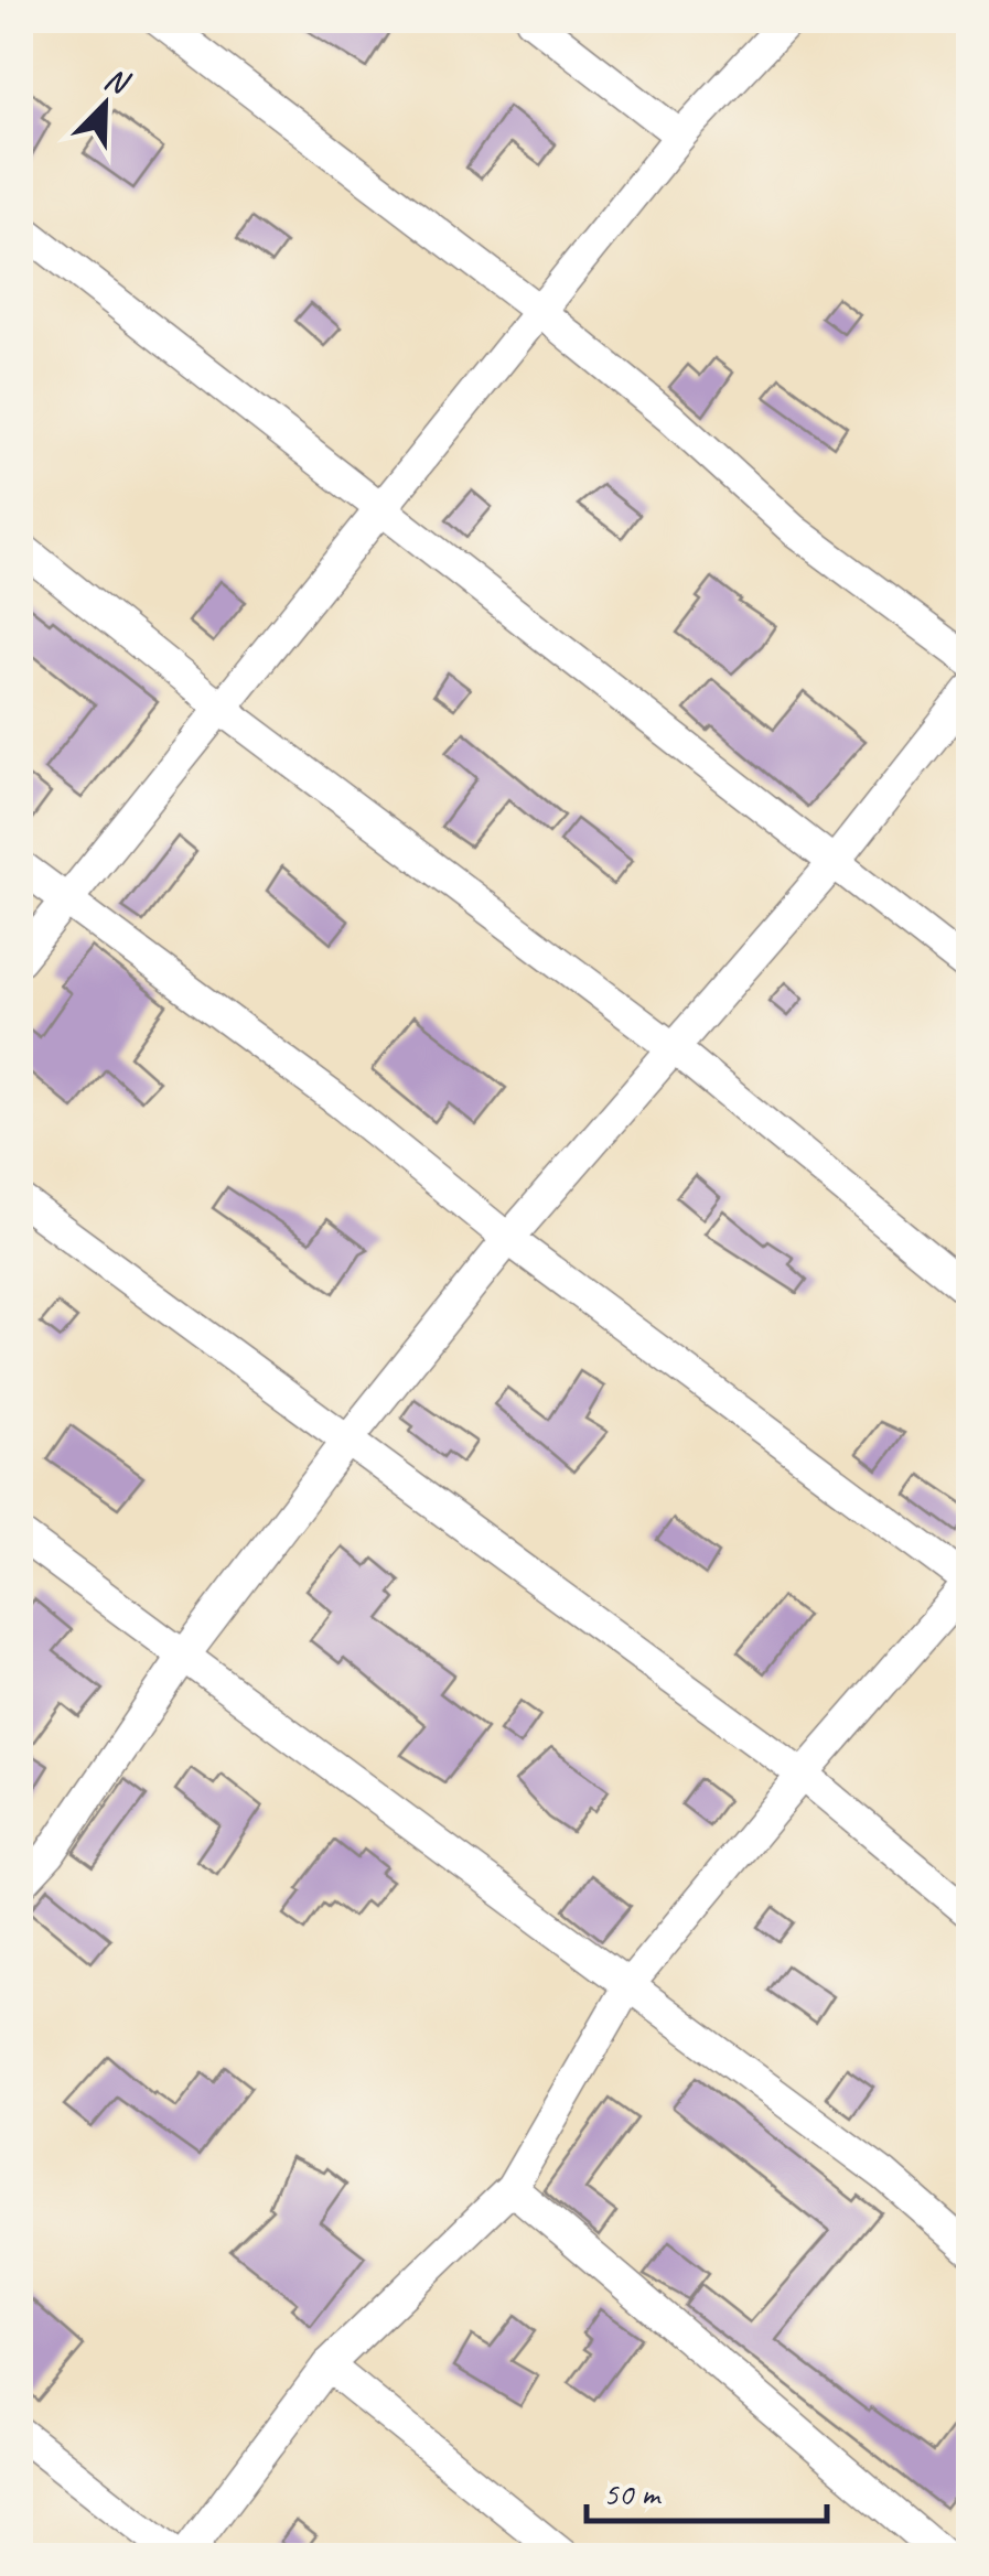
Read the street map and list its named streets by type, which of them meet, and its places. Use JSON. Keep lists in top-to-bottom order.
{
  "scale_bar": "50 m",
  "north": "top right"
}
